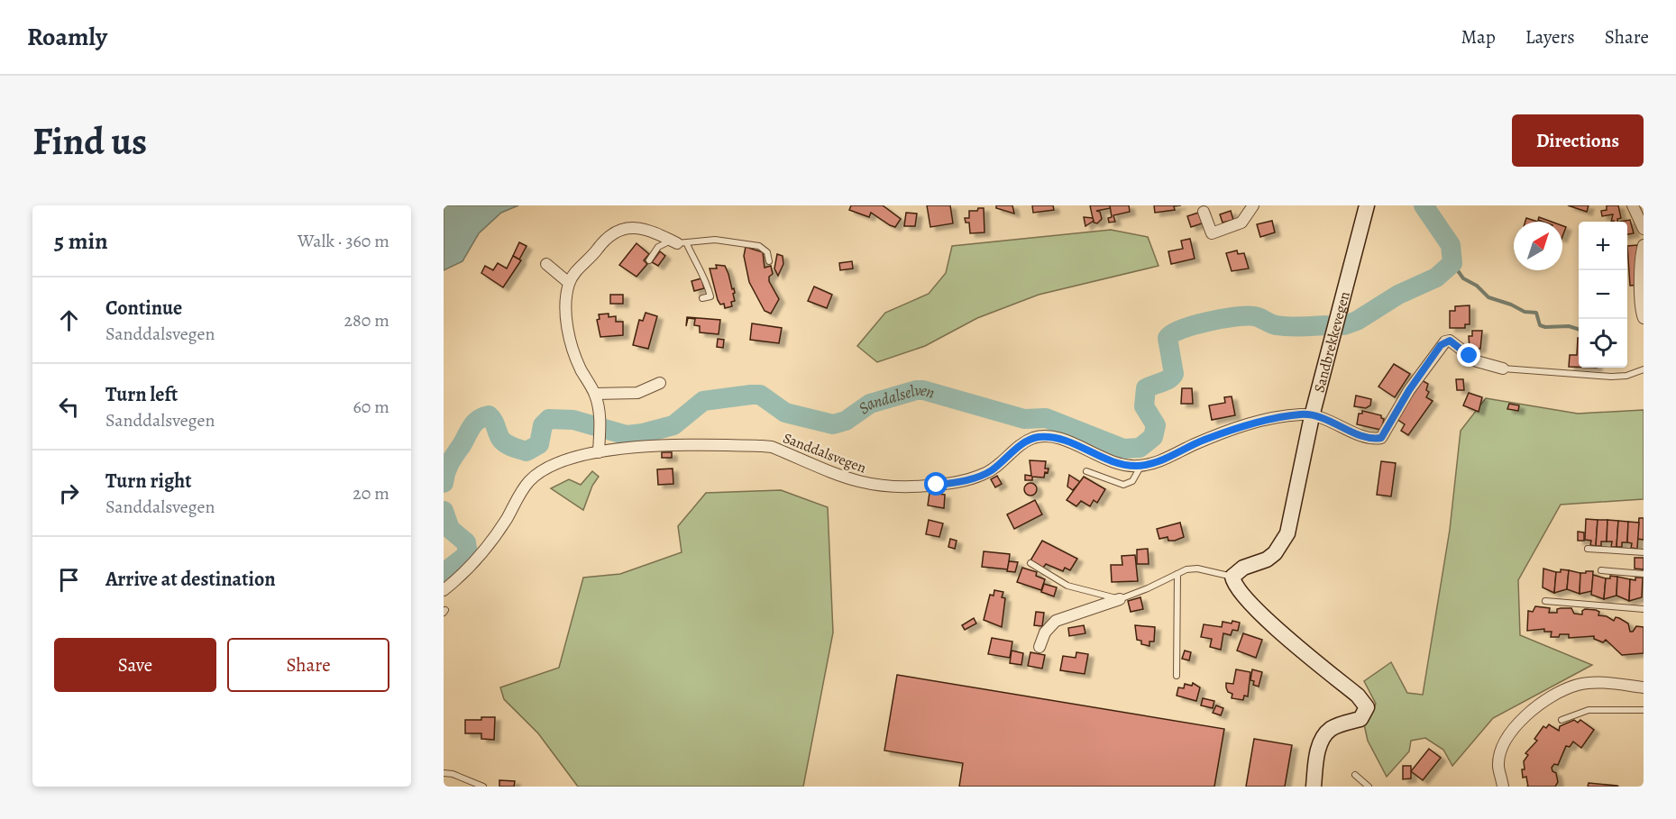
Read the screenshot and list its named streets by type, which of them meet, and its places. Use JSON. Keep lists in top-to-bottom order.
{
  "streets": {
    "street": ["Sandbrekkevegen", "Sanddalsvegen"]
  },
  "crossings": [
    ["Sandbrekkevegen", "Sanddalsvegen"]
  ],
  "water": ["Sandalselven"],
  "north": "top right",
  "page": {
    "header": "Roamly",
    "nav": ["Map", "Layers", "Share"],
    "buttons": [
      "Directions",
      ["Save", "Share"]
    ],
    "title": "Find us",
    "heading": ["5 min", "Walk · 360 m"],
    "map_buttons": ["+", "−"],
    "list": [
      ["Continue", "Sanddalsvegen", "280 m"],
      ["Turn left", "Sanddalsvegen", "60 m"],
      ["Turn right", "Sanddalsvegen", "20 m"],
      "Arrive at destination"
    ]
  }
}
